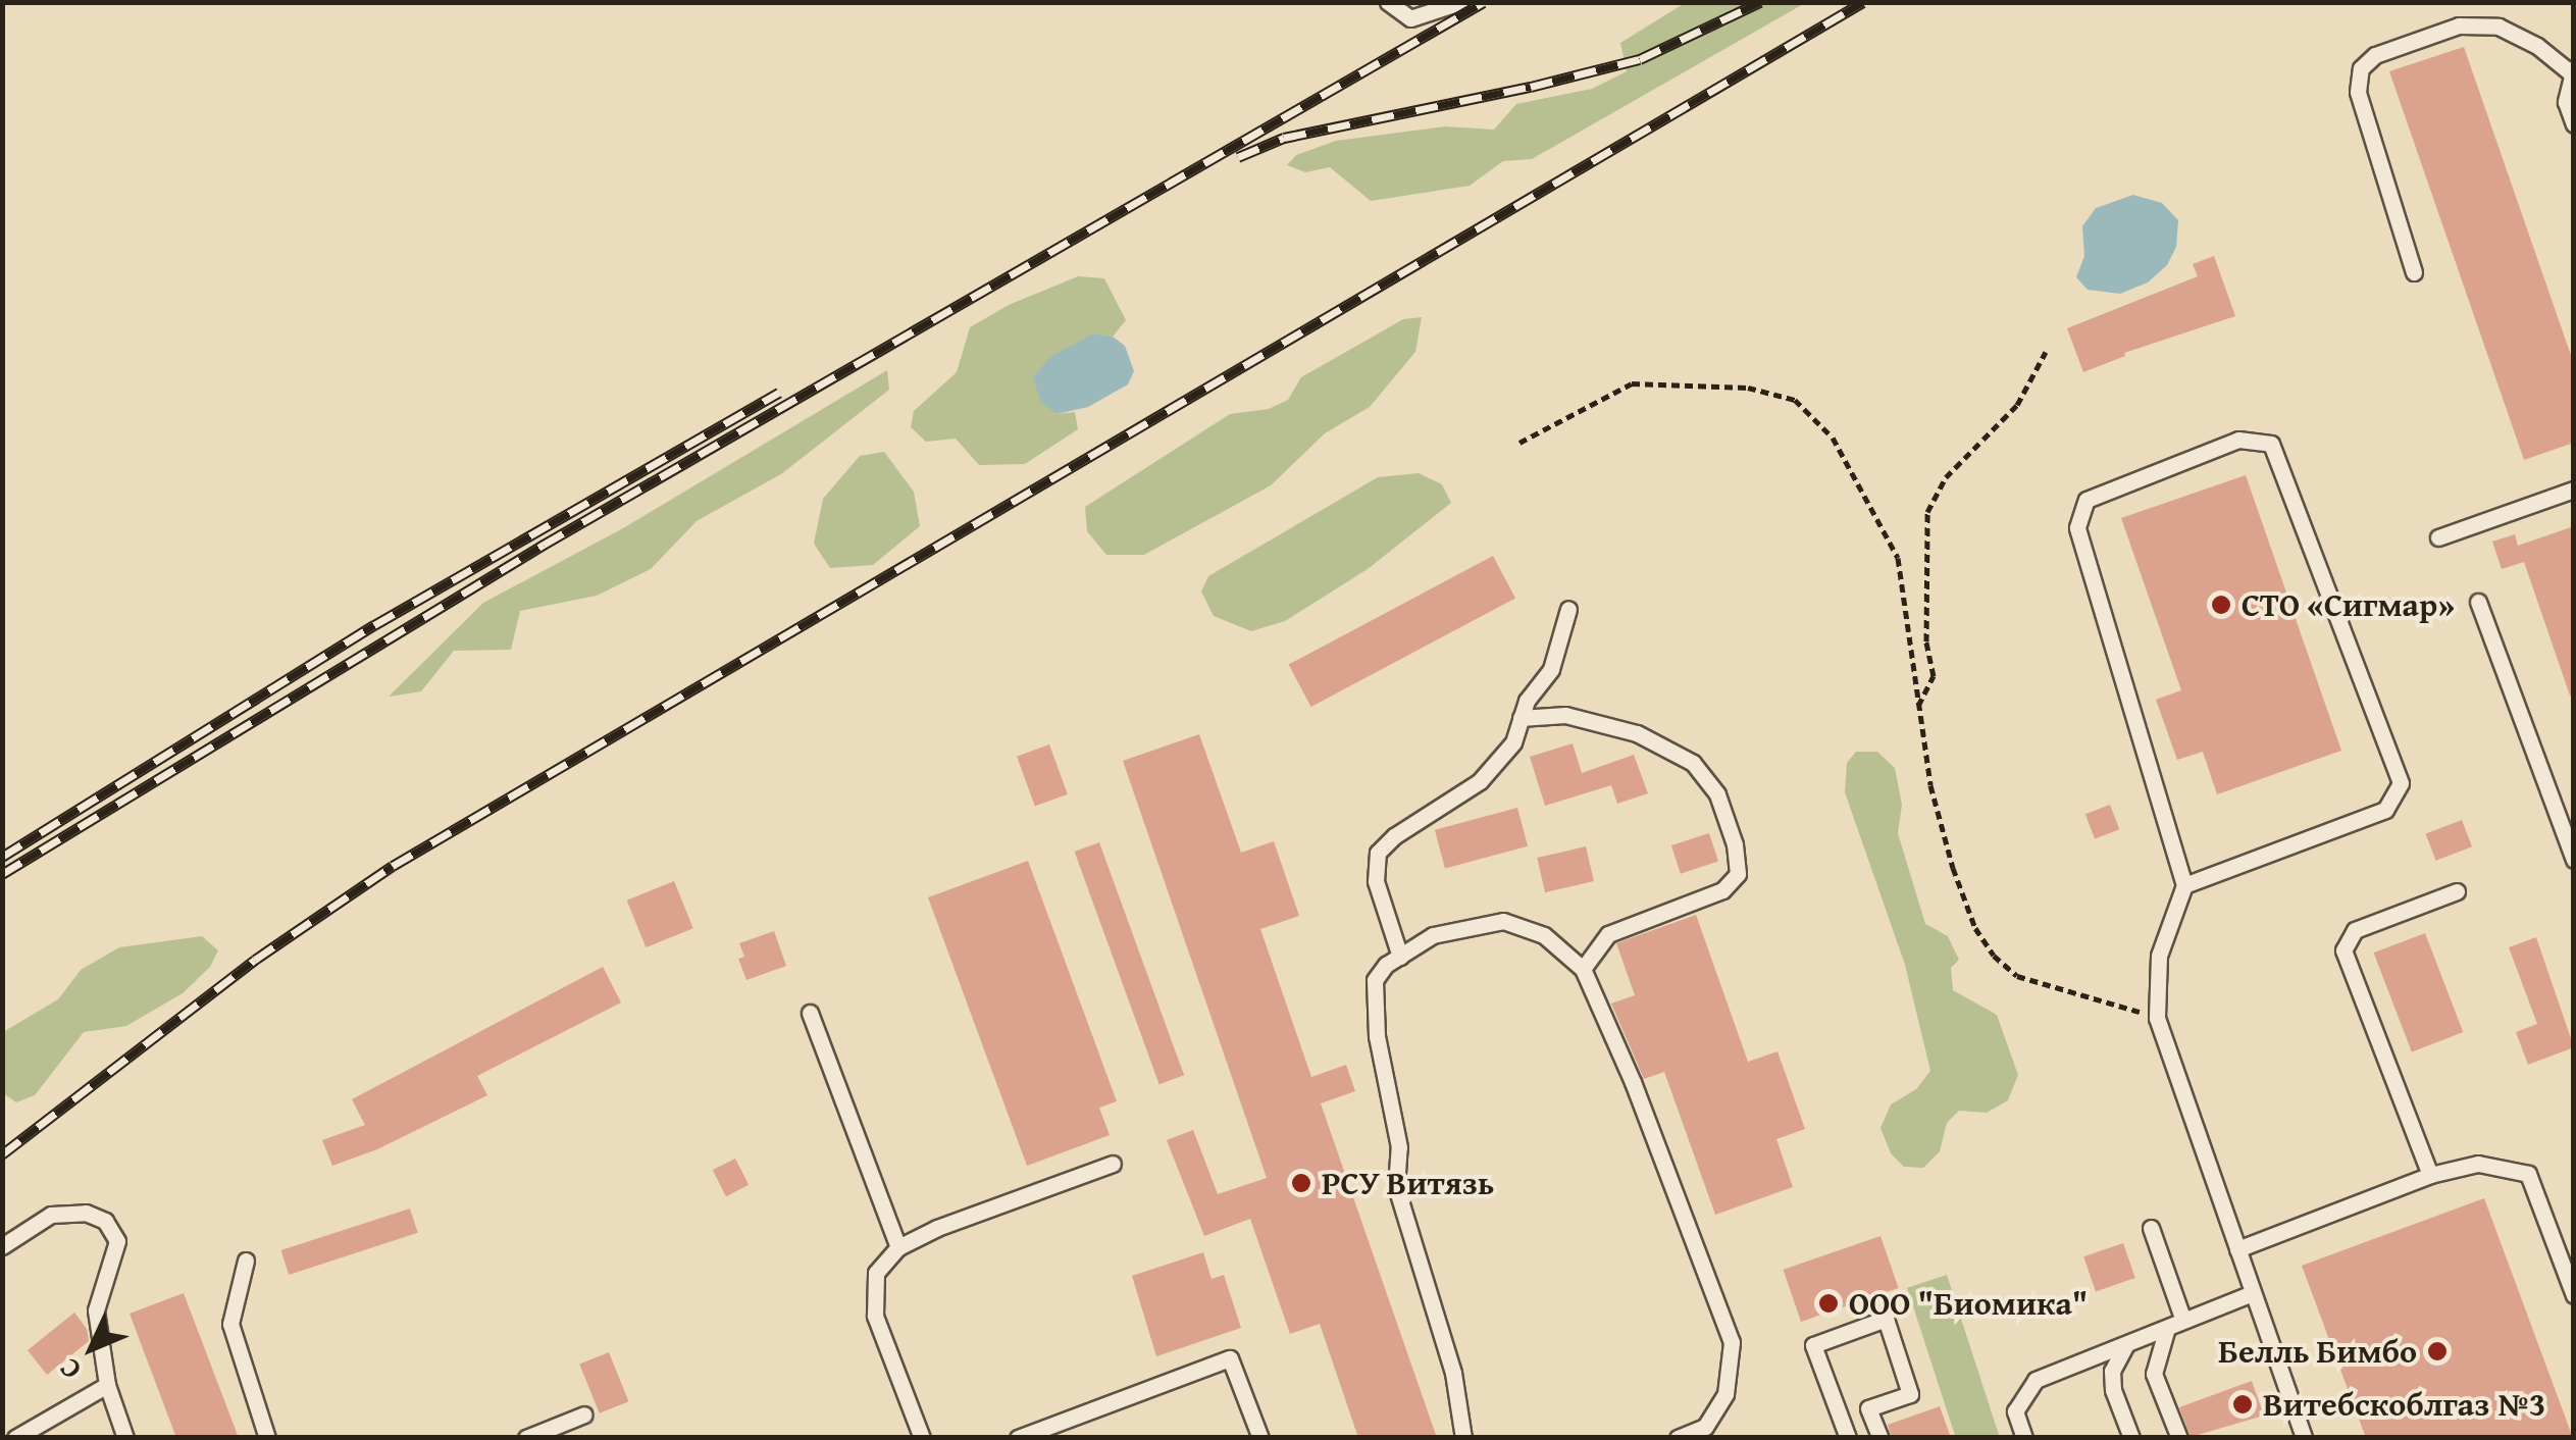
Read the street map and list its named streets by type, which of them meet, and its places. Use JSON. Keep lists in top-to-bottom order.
{
  "places": [
    "СТО «Сигмар»",
    "РСУ Витязь",
    "ООО \"Биомика\"",
    "Белль Бимбо",
    "Витебскоблгаз №3"
  ],
  "north": "bottom left"
}
